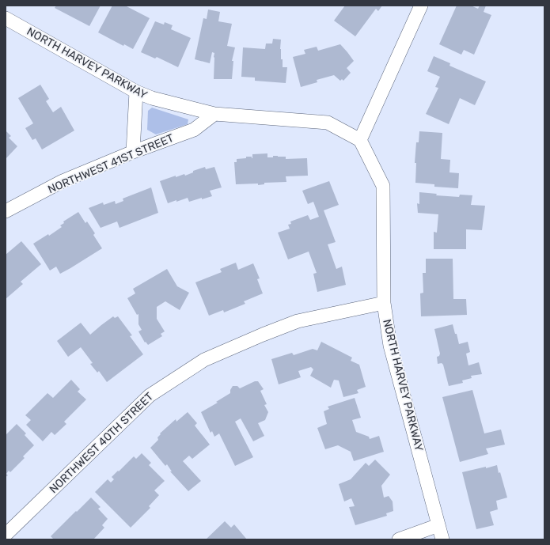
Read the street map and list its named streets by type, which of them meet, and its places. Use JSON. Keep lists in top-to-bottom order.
{
  "streets": {
    "street": ["NORTH HARVEY PARKWAY", "NORTHWEST 41ST STREET", "NORTHWEST 40TH STREET"]
  },
  "crossings": [
    ["NORTH HARVEY PARKWAY", "NORTHWEST 41ST STREET"],
    ["NORTH HARVEY PARKWAY", "NORTHWEST 40TH STREET"]
  ]
}
